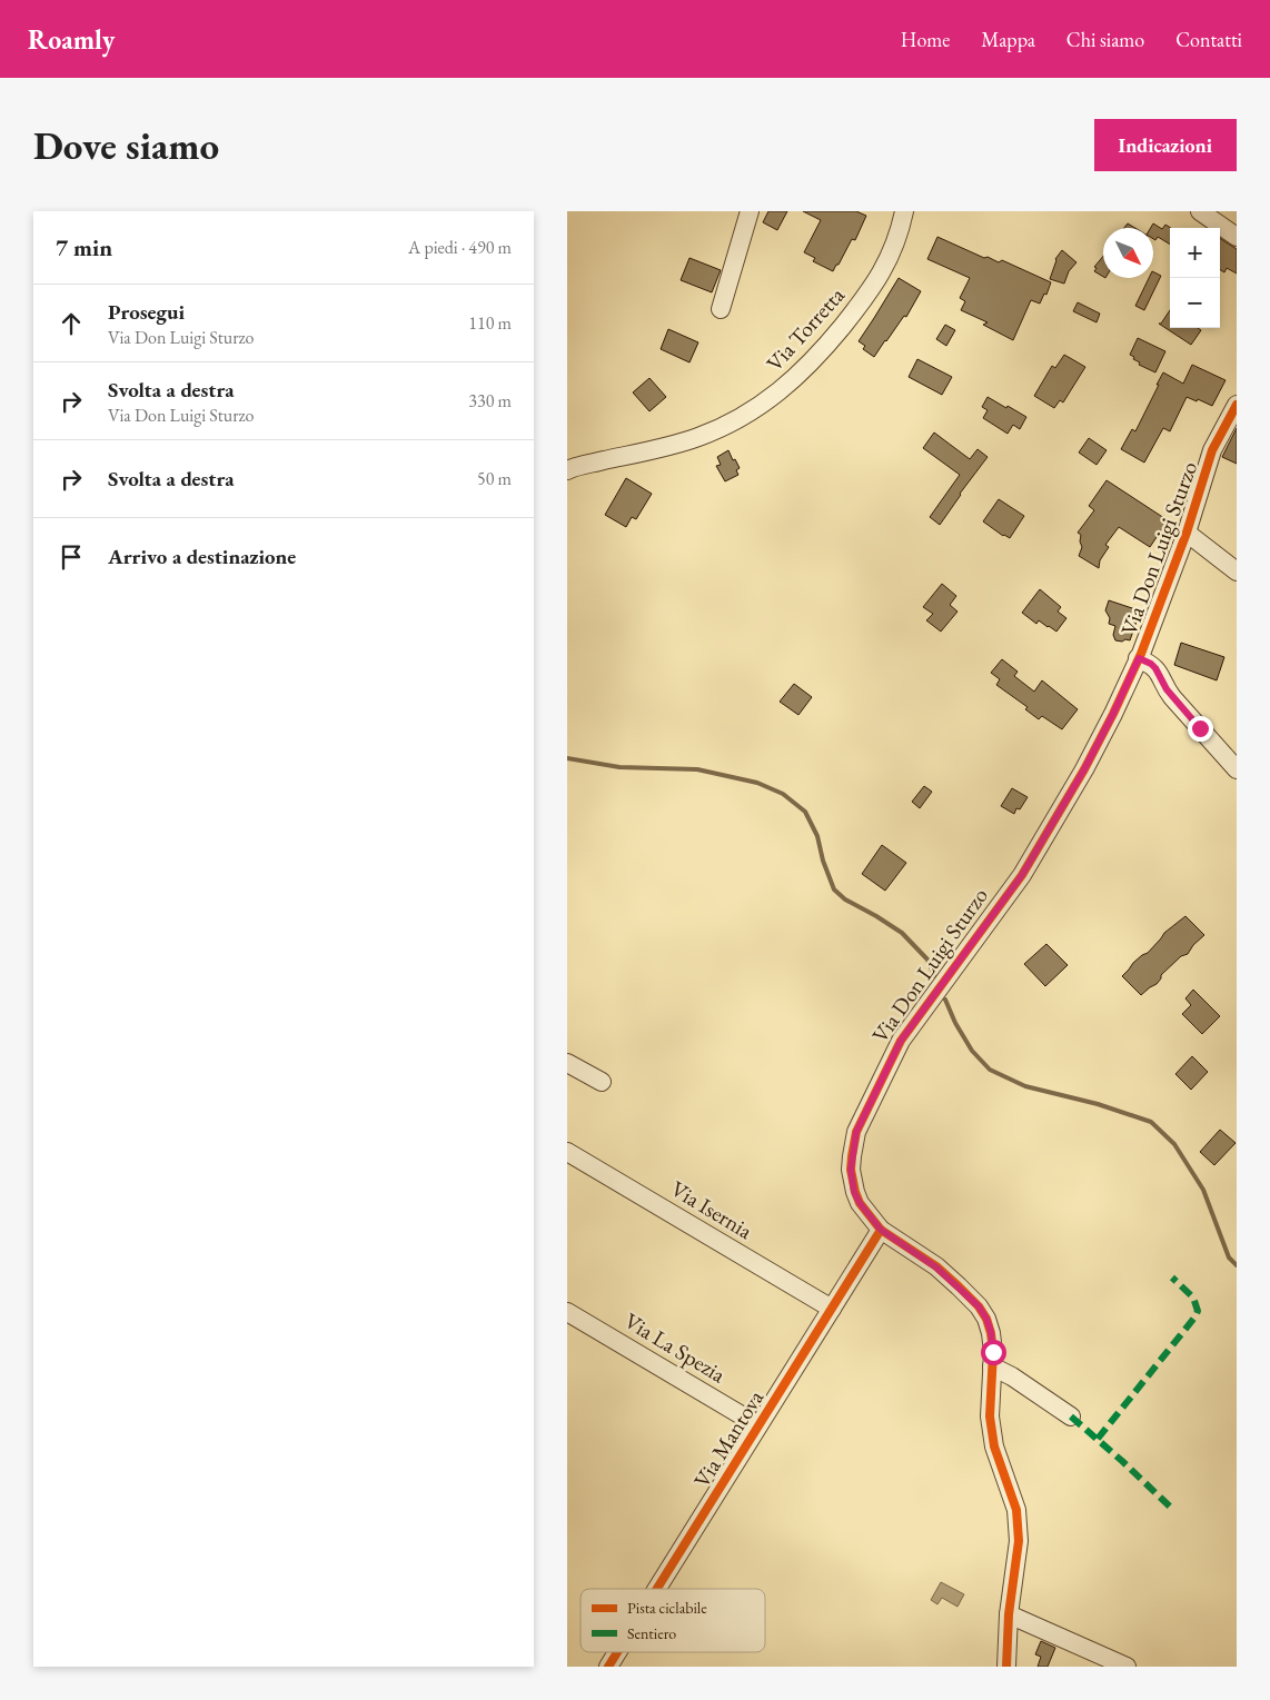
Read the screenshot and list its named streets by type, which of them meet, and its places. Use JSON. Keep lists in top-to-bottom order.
{
  "streets": {
    "street": [
      "Via Torretta",
      "Via Don Luigi Sturzo",
      "Via Isernia",
      "Via La Spezia",
      "Via Mantova"
    ]
  },
  "crossings": [
    ["Via Don Luigi Sturzo", "Via Mantova"],
    ["Via Isernia", "Via Mantova"],
    ["Via La Spezia", "Via Mantova"]
  ],
  "legend": ["Pista ciclabile", "Sentiero"],
  "north": "bottom right",
  "page": {
    "header": "Roamly",
    "nav": [
      "Home",
      "Mappa",
      "Chi siamo",
      "Contatti"
    ],
    "buttons": "Indicazioni",
    "title": "Dove siamo",
    "heading": ["7 min", "A piedi · 490 m"],
    "map_buttons": ["+", "−"],
    "list": [
      ["Prosegui", "Via Don Luigi Sturzo", "110 m"],
      ["Svolta a destra", "Via Don Luigi Sturzo", "330 m"],
      ["Svolta a destra", "50 m"],
      "Arrivo a destinazione"
    ]
  }
}
